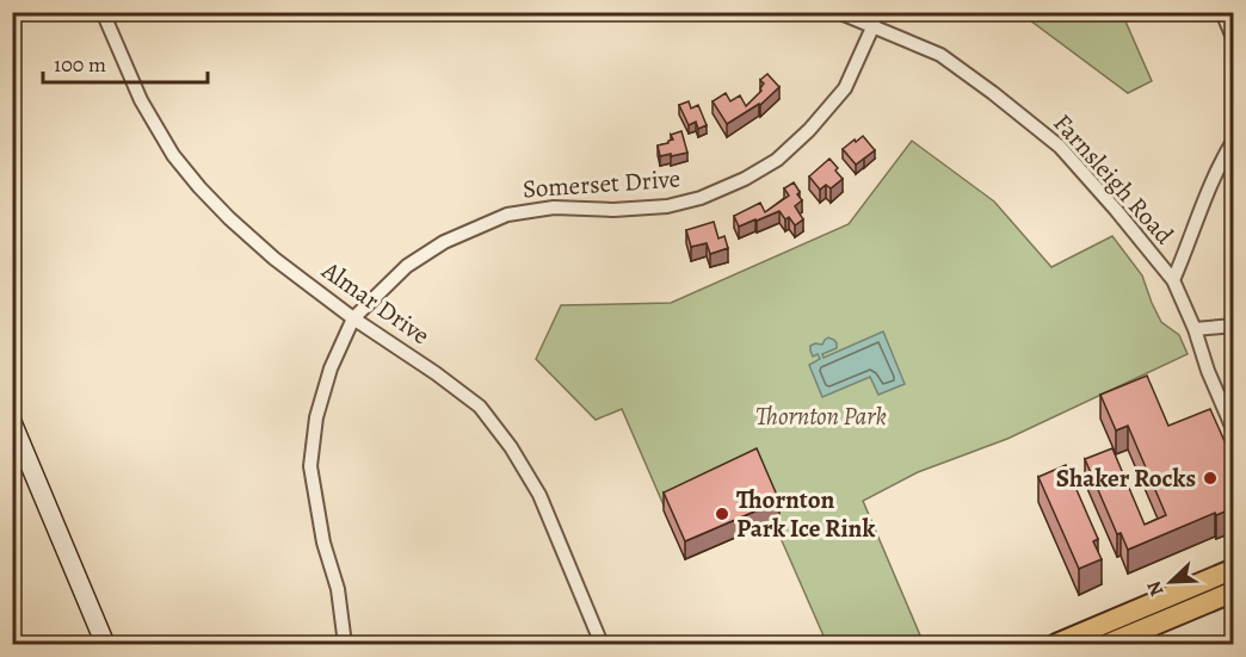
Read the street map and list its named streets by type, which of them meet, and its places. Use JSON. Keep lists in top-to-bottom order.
{
  "streets": {
    "street": ["Farnsleigh Road", "Somerset Drive", "Almar Drive"]
  },
  "crossings": [
    ["Farnsleigh Road", "Somerset Drive"],
    ["Somerset Drive", "Almar Drive"]
  ],
  "parks": ["Thornton Park"],
  "places": ["Shaker Rocks", "Thornton Park Ice Rink"],
  "scale_bar": "100 m",
  "north": "bottom left"
}
